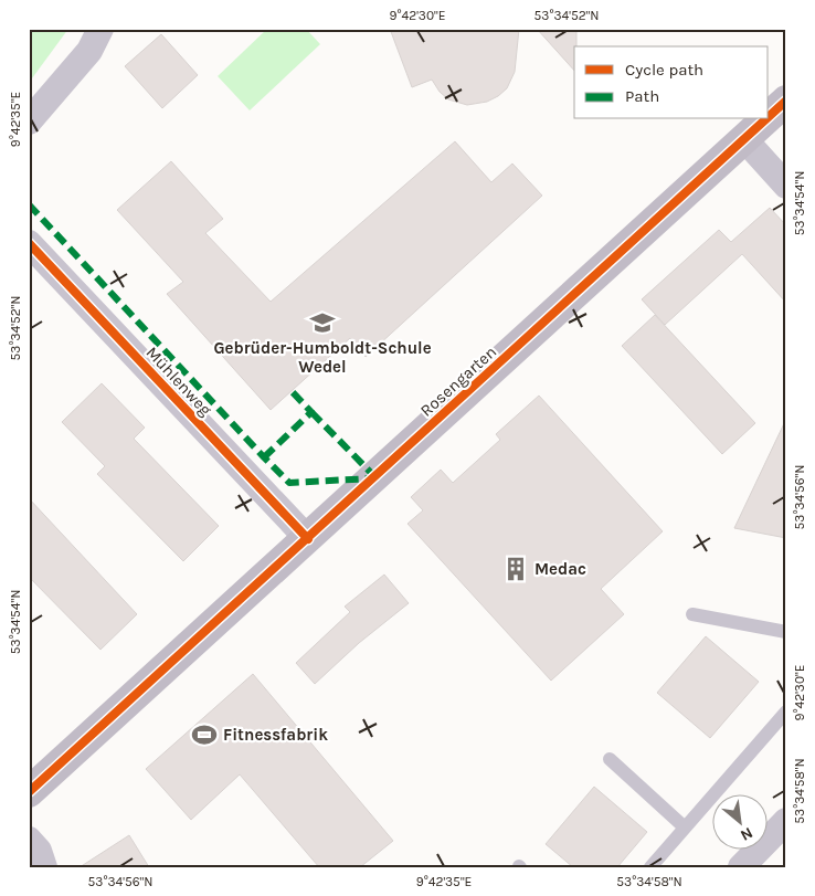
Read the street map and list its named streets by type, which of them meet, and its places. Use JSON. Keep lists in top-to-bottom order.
{
  "streets": {
    "main road": ["Rosengarten"],
    "street": ["Mühlenweg"]
  },
  "crossings": [
    ["Mühlenweg", "Rosengarten"]
  ],
  "places": {
    "school or university": ["Gebrüder-Humboldt-Schule Wedel"],
    "building": ["Medac"],
    "sports": ["Fitnessfabrik"]
  },
  "legend": ["Cycle path", "Path"],
  "north": "bottom right",
  "coordinates": [
    "9°42'30\"E",
    "53°34'52\"N",
    "9°42'35\"E",
    "53°34'54\"N",
    "53°34'56\"N",
    "53°34'58\"N"
  ]
}
